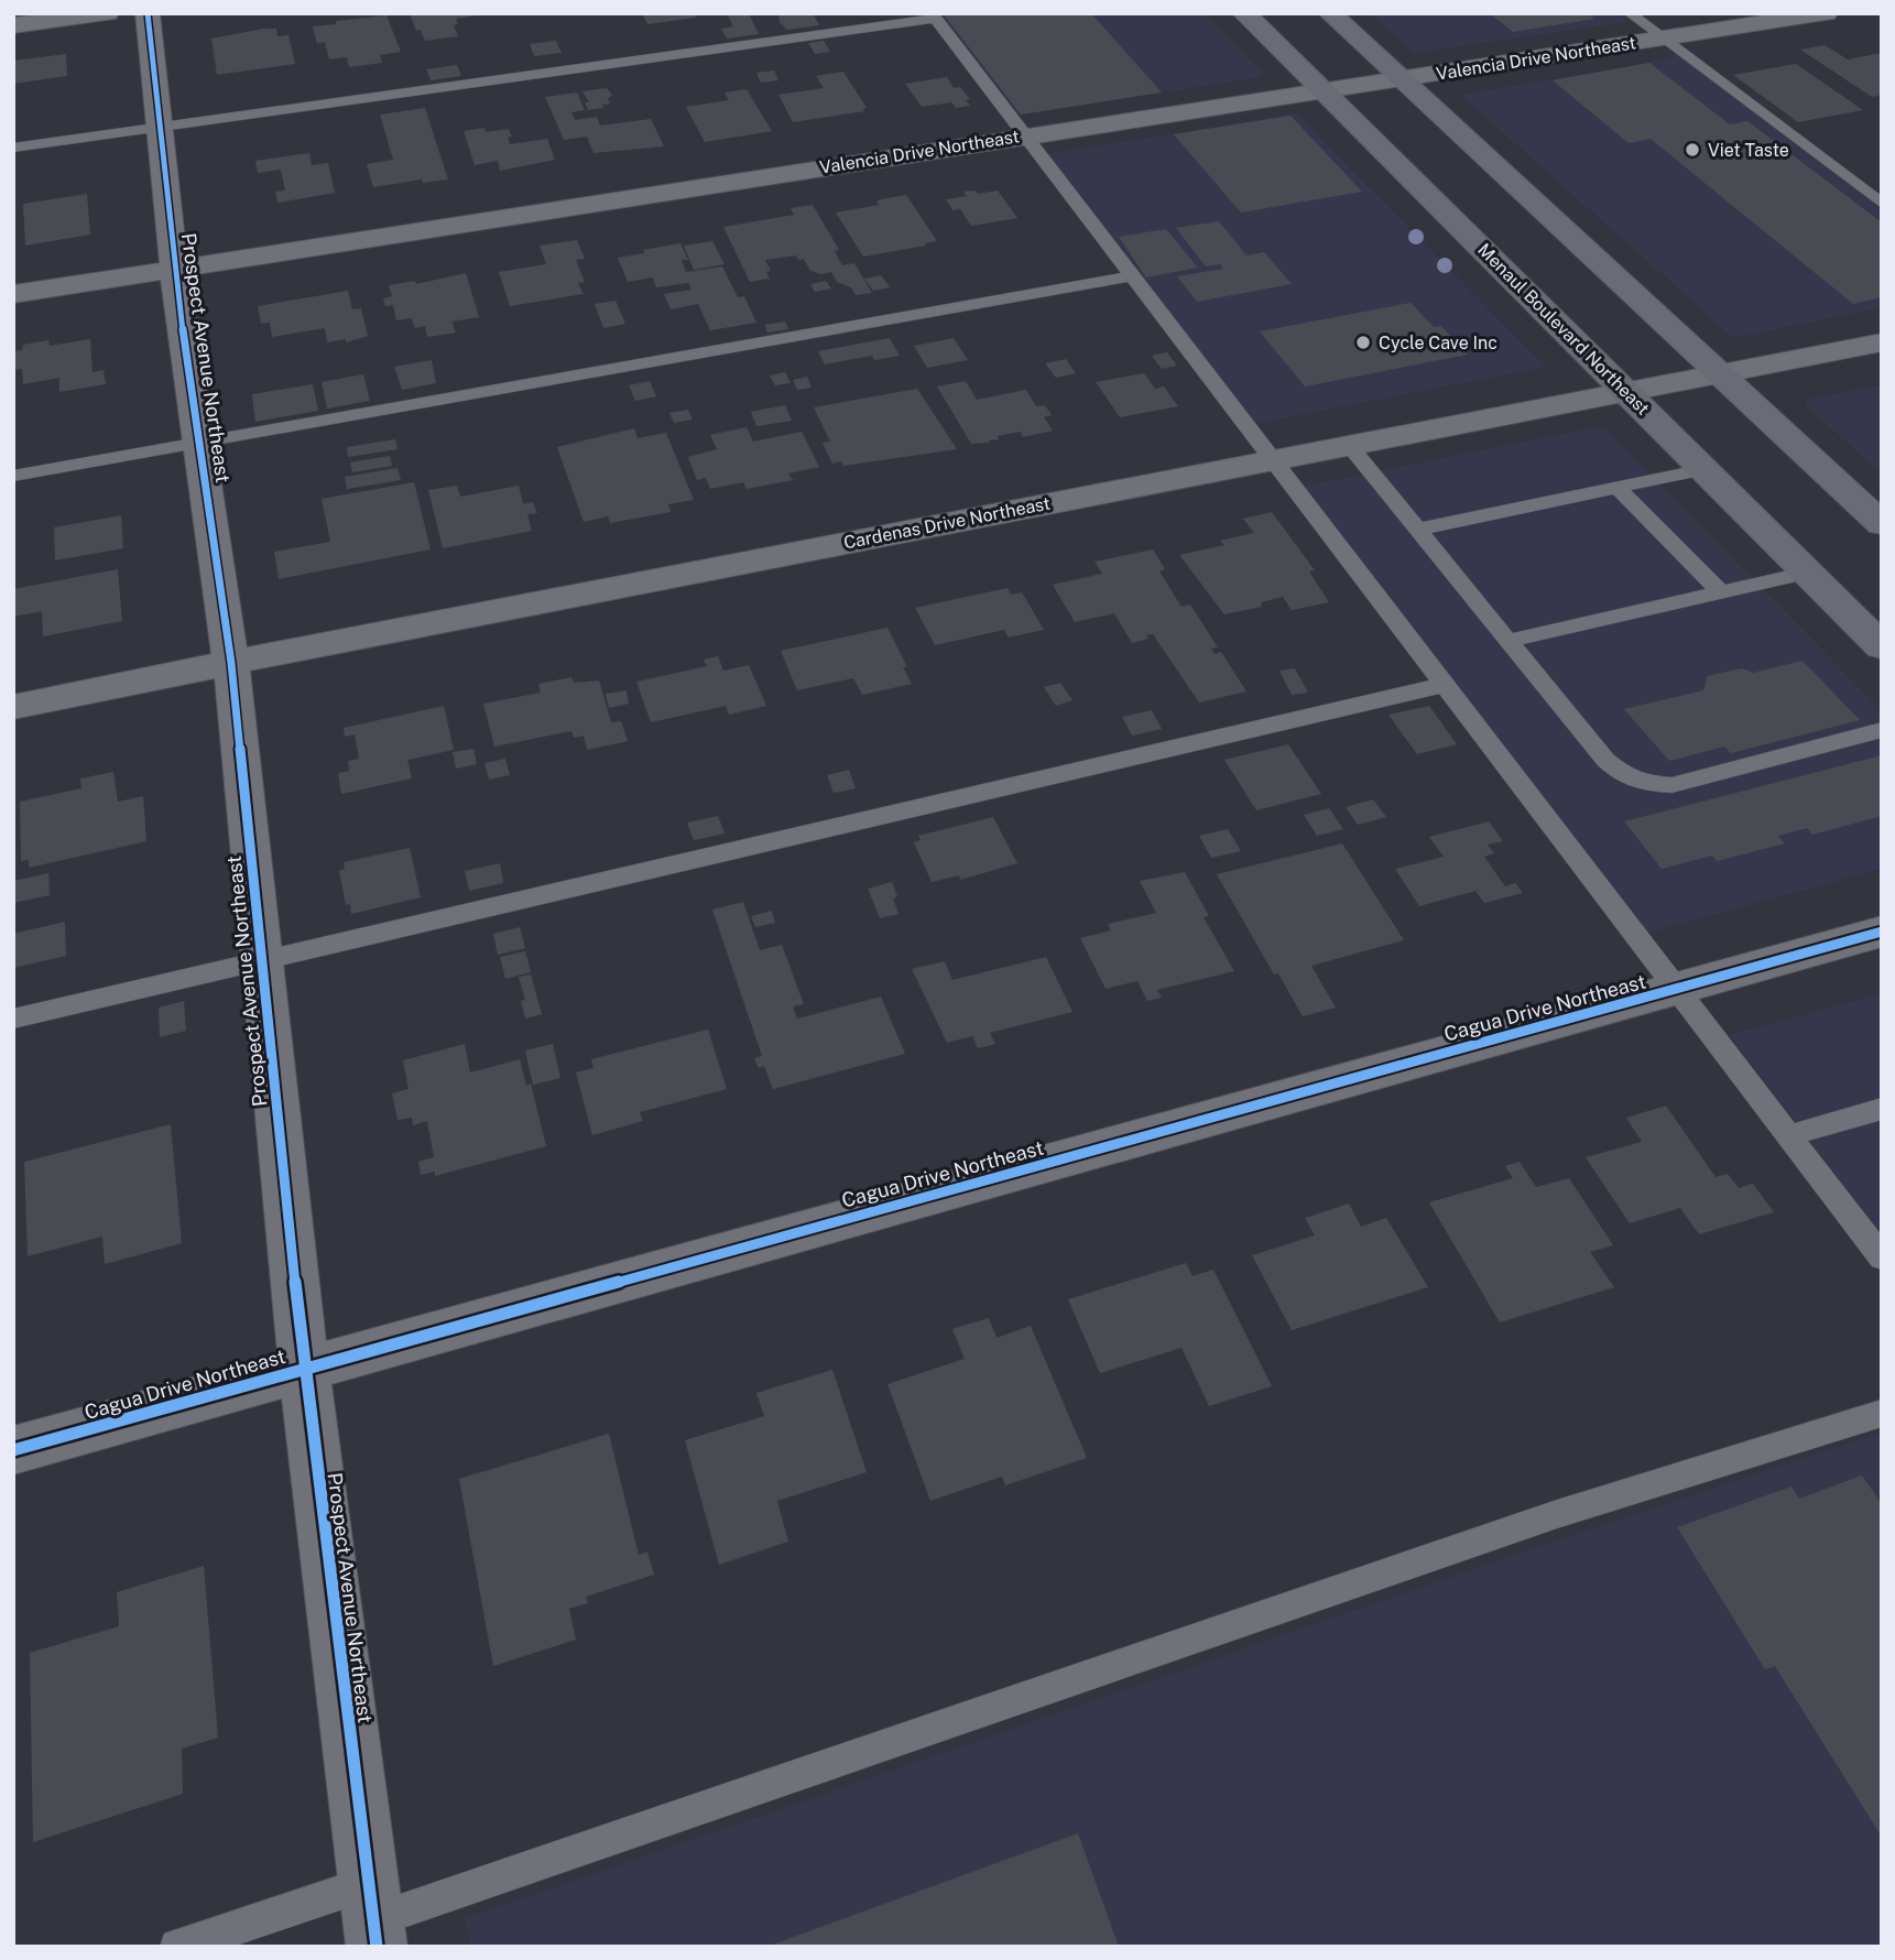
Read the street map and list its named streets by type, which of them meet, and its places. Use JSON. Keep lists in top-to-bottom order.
{
  "streets": {
    "main road": ["Menaul Boulevard Northeast"],
    "street": [
      "Valencia Drive Northeast",
      "Prospect Avenue Northeast",
      "Cardenas Drive Northeast",
      "Cagua Drive Northeast"
    ]
  },
  "crossings": [
    ["Valencia Drive Northeast", "Menaul Boulevard Northeast"],
    ["Valencia Drive Northeast", "Prospect Avenue Northeast"],
    ["Menaul Boulevard Northeast", "Cardenas Drive Northeast"],
    ["Prospect Avenue Northeast", "Cardenas Drive Northeast"],
    ["Prospect Avenue Northeast", "Cagua Drive Northeast"]
  ],
  "places": ["Viet Taste", "Cycle Cave Inc"]
}
